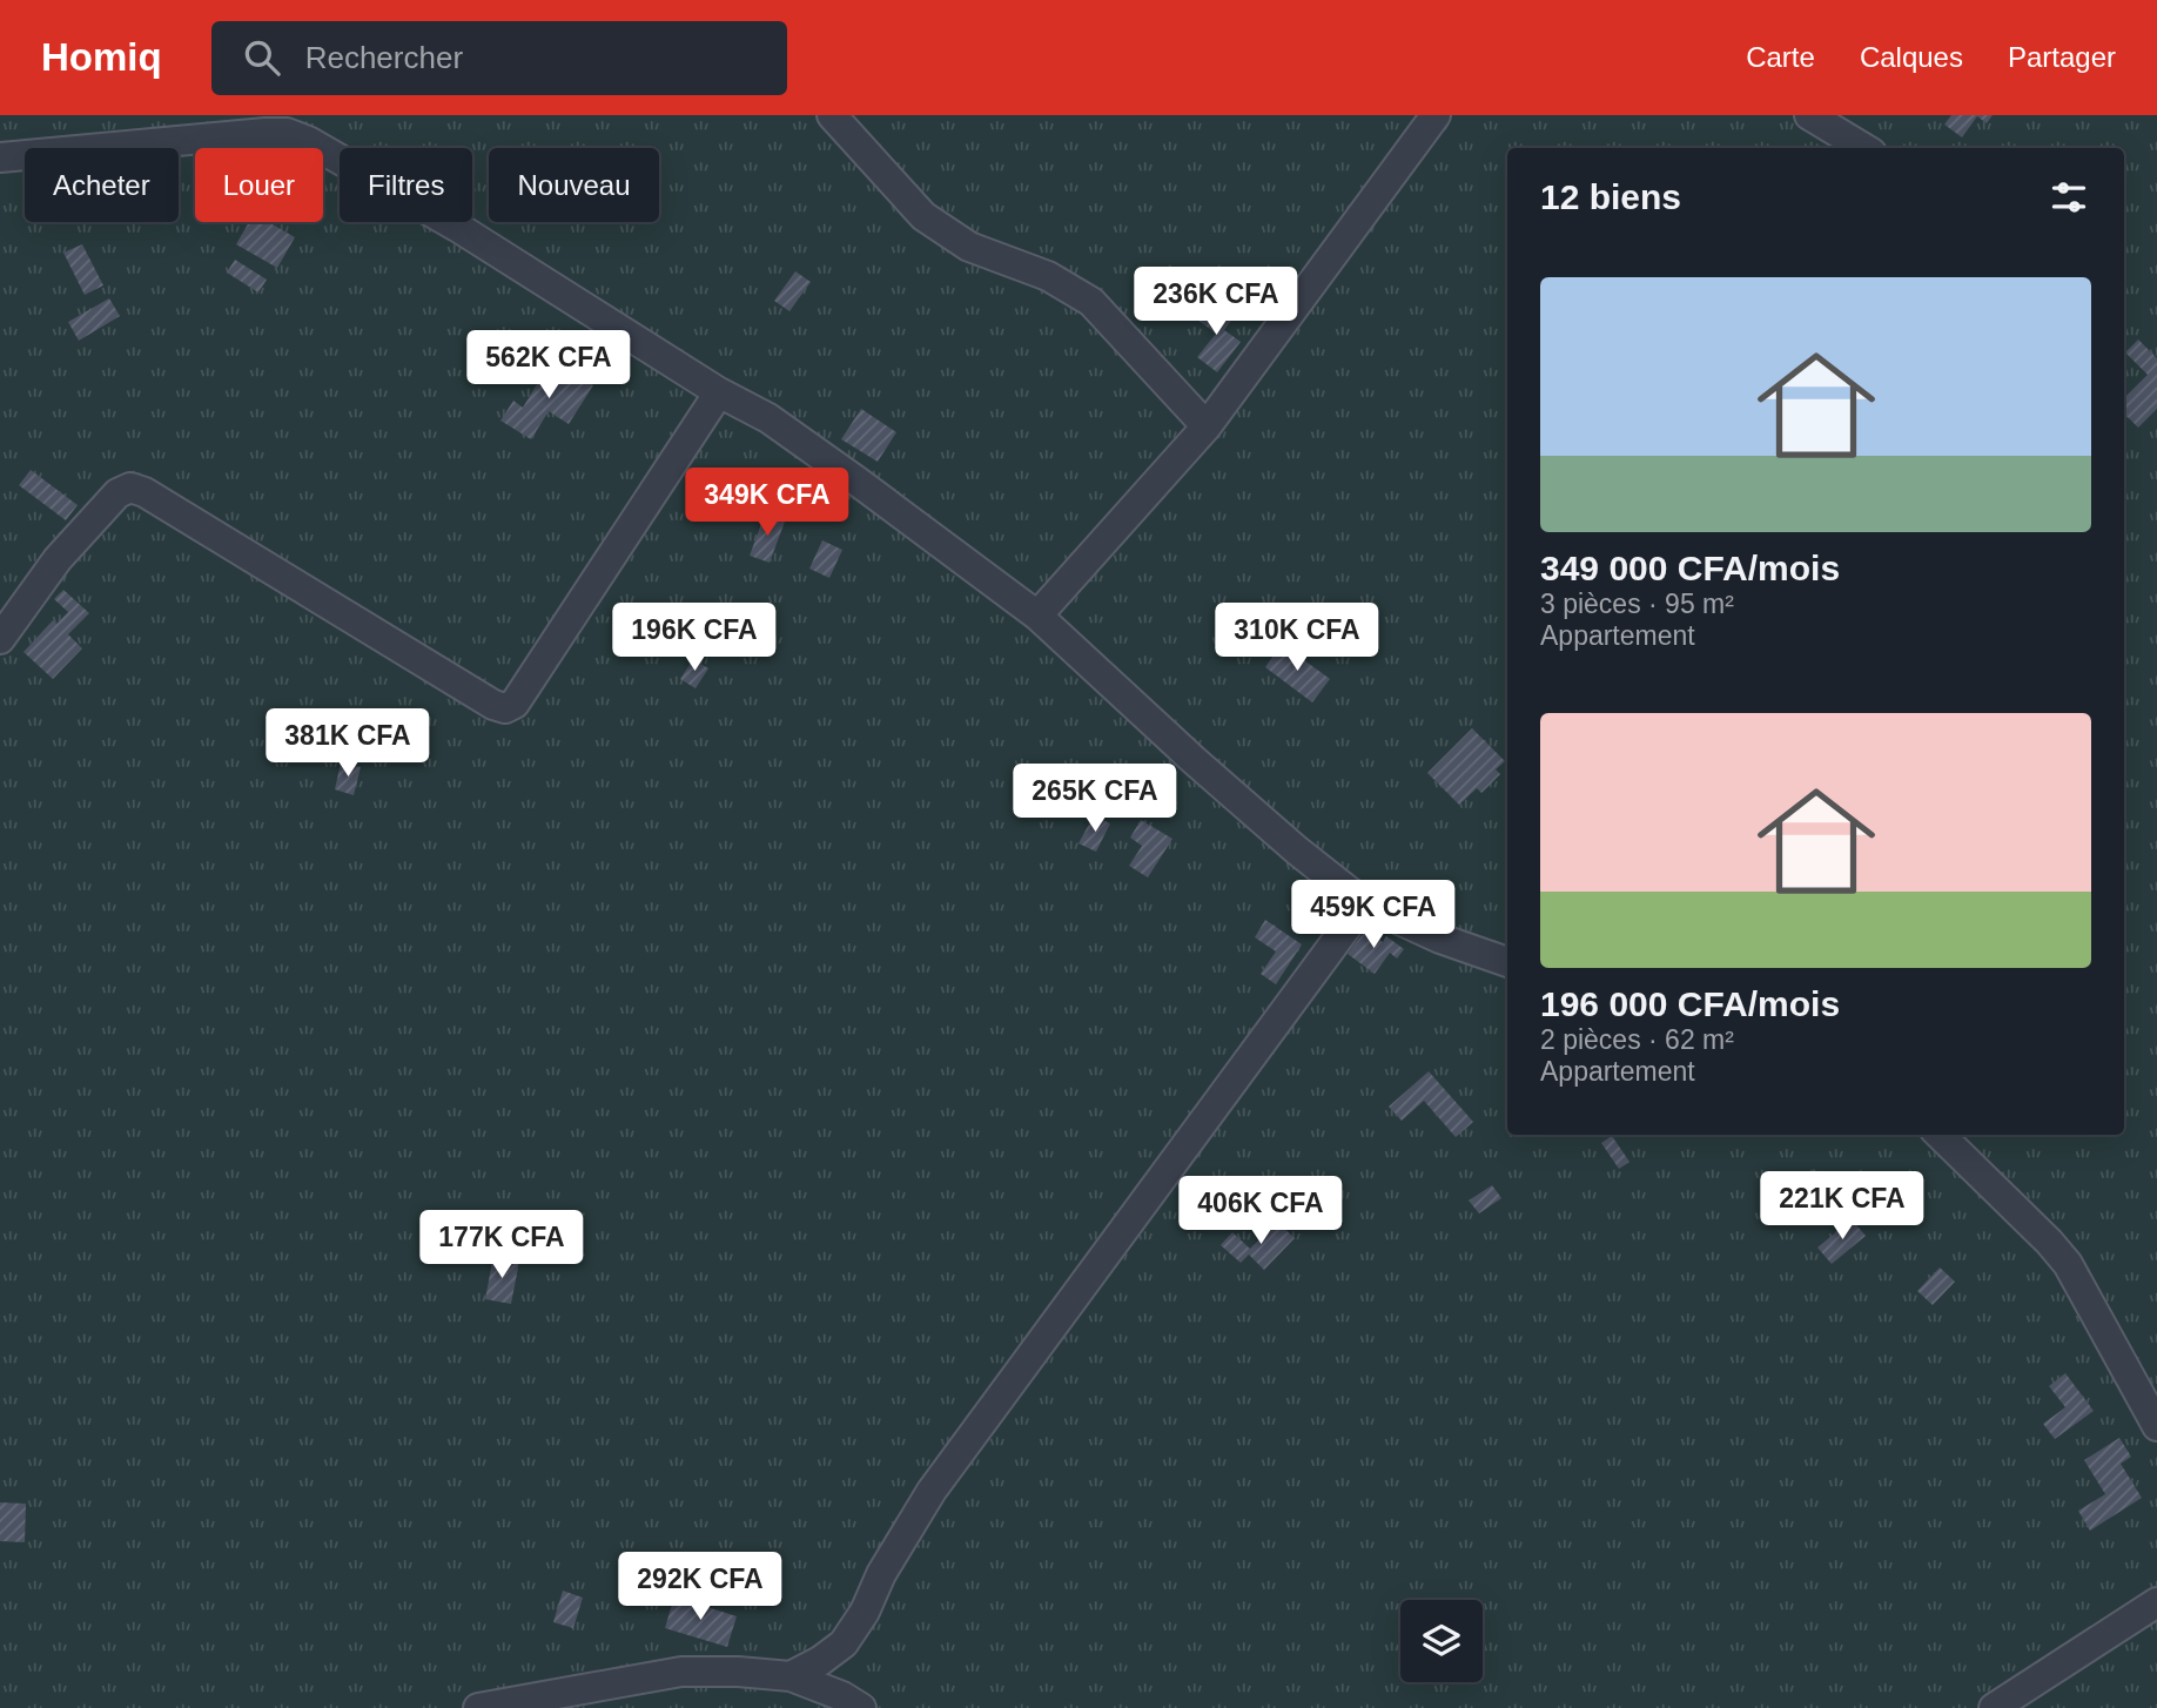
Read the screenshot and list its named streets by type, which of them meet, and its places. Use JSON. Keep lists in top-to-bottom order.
{
  "page": {
    "header": "Homiq",
    "search": "Rechercher",
    "nav": ["Carte", "Calques", "Partager"],
    "chip": [
      "Acheter",
      "Louer",
      "Filtres",
      "Nouveau"
    ],
    "heading": "12 biens",
    "list": [
      {
        "name": "349 000 CFA/mois",
        "note": "3 pièces · 95 m² · Appartement"
      },
      {
        "name": "196 000 CFA/mois",
        "note": "2 pièces · 62 m² · Appartement"
      }
    ],
    "price": [
      "236K CFA",
      "562K CFA",
      "349K CFA",
      "196K CFA",
      "310K CFA",
      "381K CFA",
      "265K CFA",
      "459K CFA",
      "221K CFA",
      "406K CFA",
      "177K CFA",
      "292K CFA"
    ]
  }
}
